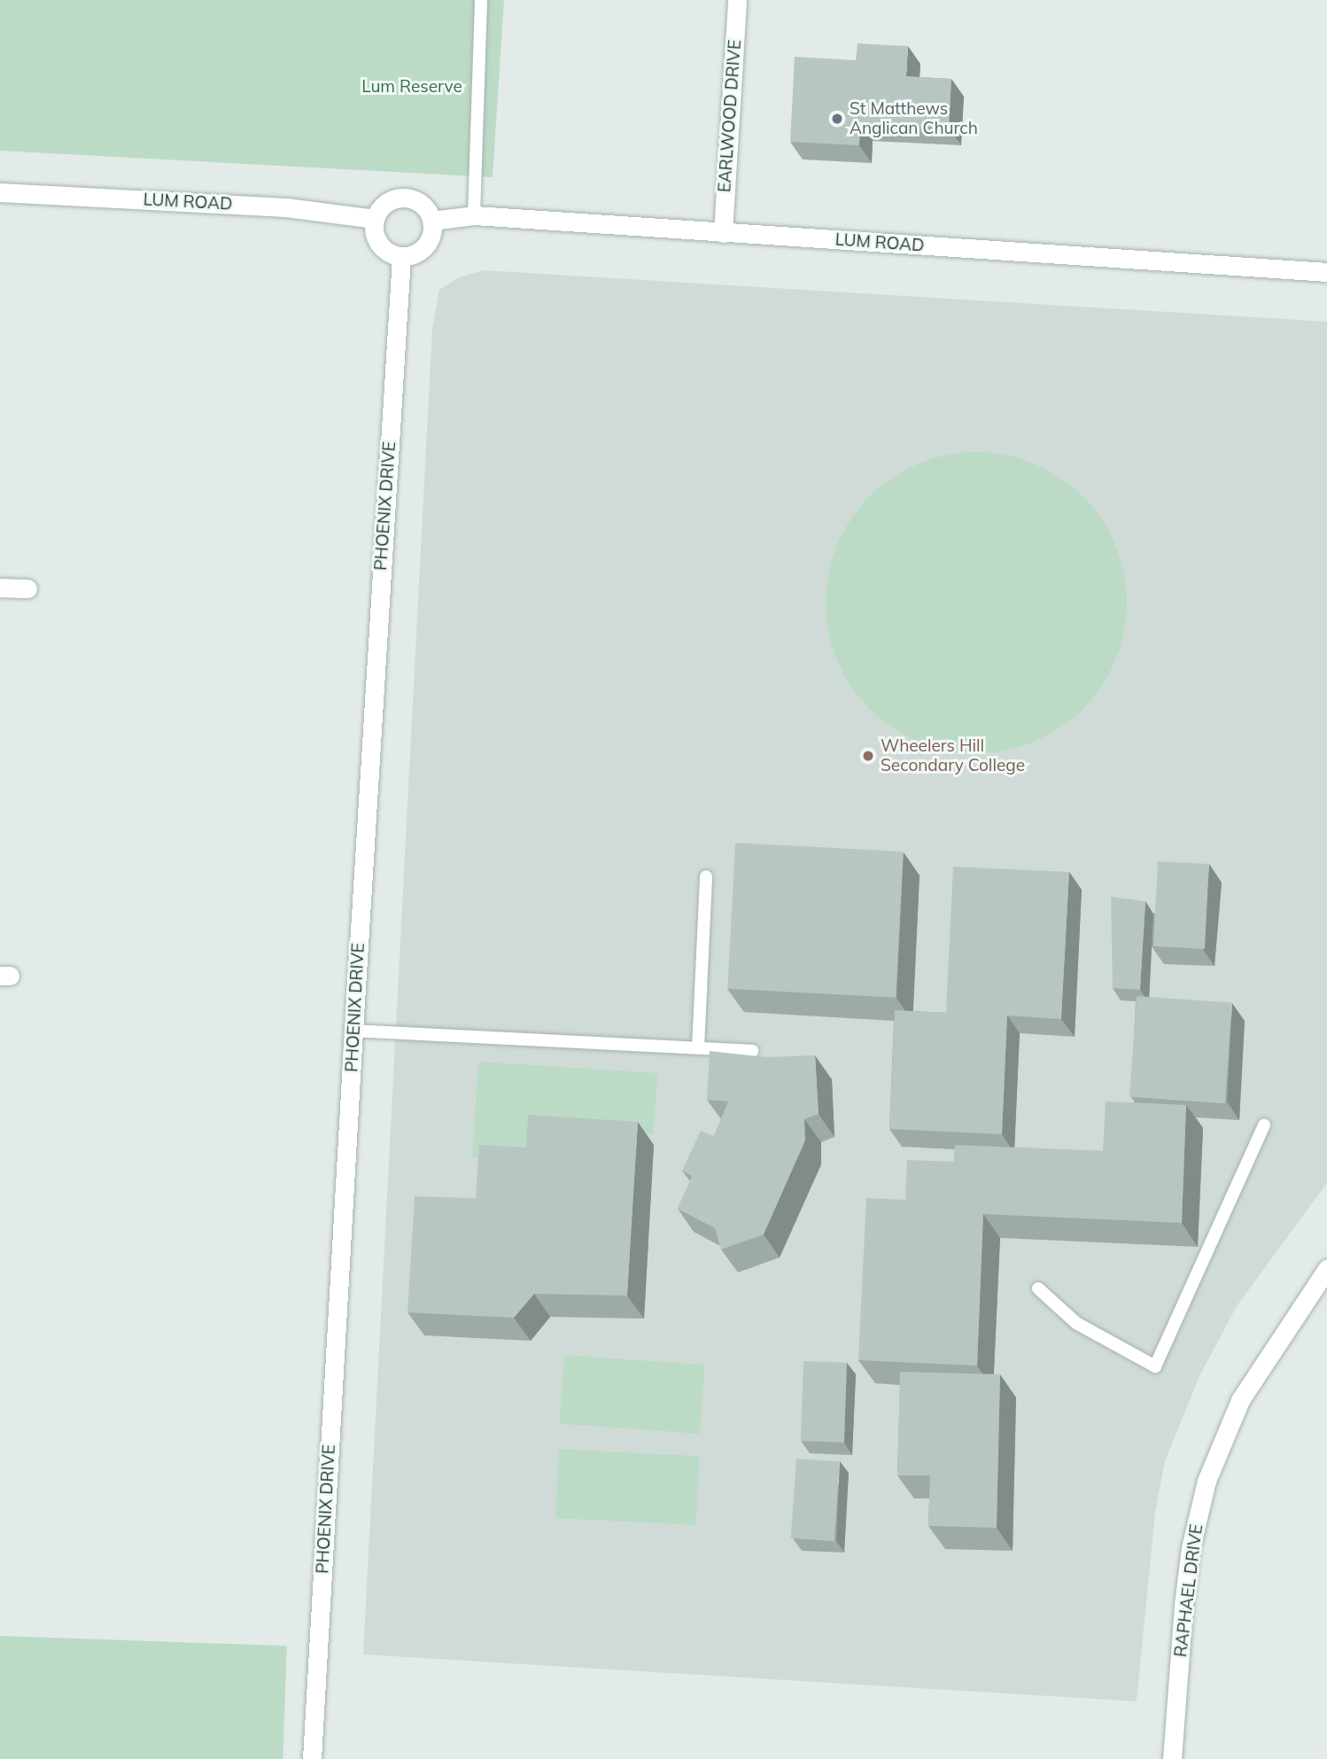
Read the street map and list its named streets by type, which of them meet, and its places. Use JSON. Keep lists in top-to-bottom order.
{
  "streets": {
    "street": [
      "EARLWOOD DRIVE",
      "LUM ROAD",
      "PHOENIX DRIVE",
      "RAPHAEL DRIVE"
    ]
  },
  "crossings": [
    ["EARLWOOD DRIVE", "LUM ROAD"],
    ["LUM ROAD", "PHOENIX DRIVE"]
  ],
  "parks": ["Lum Reserve"],
  "places": ["St Matthews Anglican Church", "Wheelers Hill Secondary College"]
}
